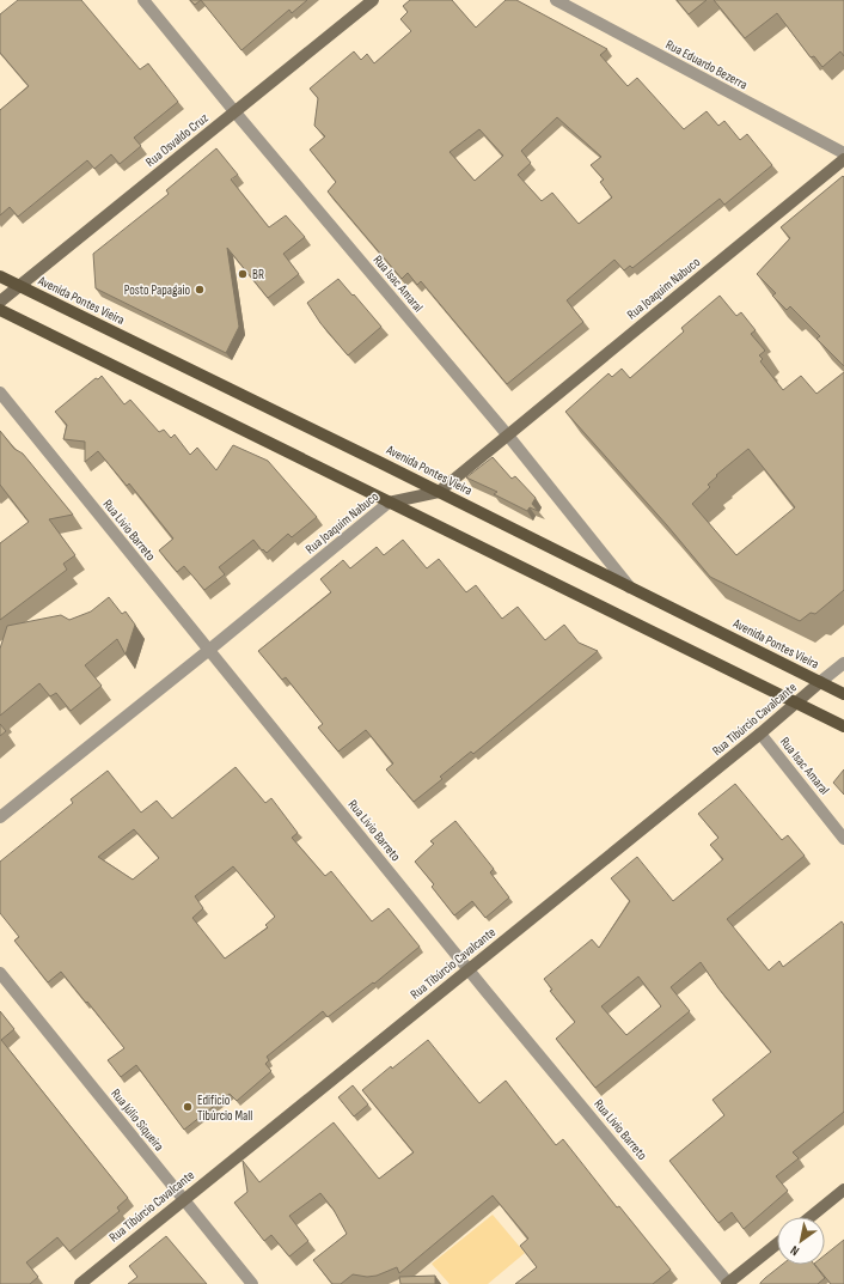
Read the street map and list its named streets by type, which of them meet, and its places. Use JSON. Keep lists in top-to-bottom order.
{
  "streets": {
    "main road": ["Avenida Pontes Vieira"],
    "street": [
      "Rua Eduardo Bezerra",
      "Rua Osvaldo Cruz",
      "Rua Isac Amaral",
      "Rua Joaquim Nabuco",
      "Rua Lívio Barreto",
      "Rua Tibúrcio Cavalcante",
      "Rua Júlio Siqueira"
    ]
  },
  "crossings": [
    ["Rua Osvaldo Cruz", "Rua Isac Amaral"],
    ["Rua Osvaldo Cruz", "Avenida Pontes Vieira"],
    ["Rua Isac Amaral", "Rua Joaquim Nabuco"],
    ["Rua Isac Amaral", "Avenida Pontes Vieira"],
    ["Rua Isac Amaral", "Rua Tibúrcio Cavalcante"],
    ["Rua Joaquim Nabuco", "Avenida Pontes Vieira"],
    ["Rua Joaquim Nabuco", "Rua Lívio Barreto"],
    ["Avenida Pontes Vieira", "Rua Tibúrcio Cavalcante"],
    ["Rua Lívio Barreto", "Rua Tibúrcio Cavalcante"],
    ["Rua Tibúrcio Cavalcante", "Rua Júlio Siqueira"]
  ],
  "places": ["BR", "Posto Papagaio", "Edifício Tibúrcio Mall"],
  "north": "bottom left"
}
